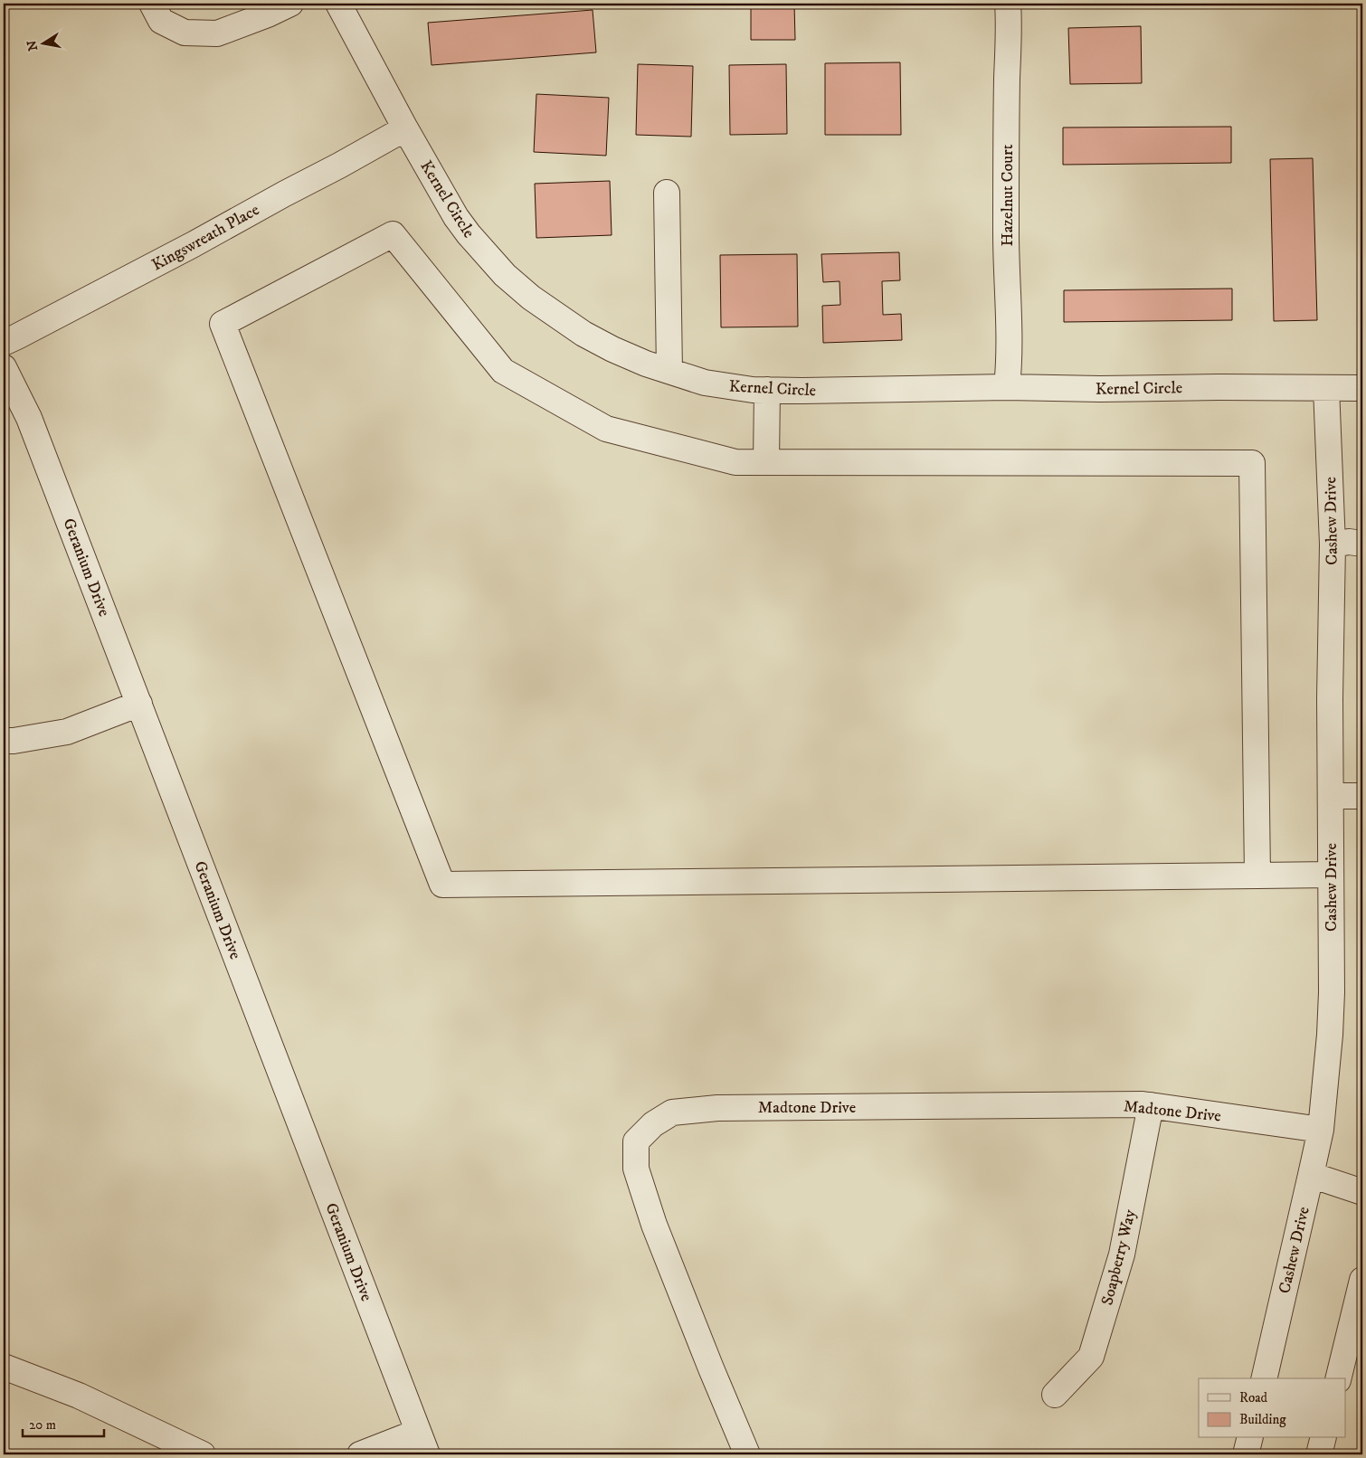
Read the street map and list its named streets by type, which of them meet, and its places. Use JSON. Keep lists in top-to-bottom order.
{
  "streets": {
    "street": [
      "Hazelnut Court",
      "Kernel Circle",
      "Kingswreath Place",
      "Cashew Drive",
      "Geranium Drive",
      "Madtone Drive",
      "Soapberry Way"
    ]
  },
  "crossings": [
    ["Hazelnut Court", "Kernel Circle"],
    ["Kernel Circle", "Kingswreath Place"],
    ["Kernel Circle", "Cashew Drive"],
    ["Cashew Drive", "Madtone Drive"],
    ["Madtone Drive", "Soapberry Way"]
  ],
  "legend": ["Road", "Building"],
  "scale_bar": "20 m",
  "north": "left"
}
